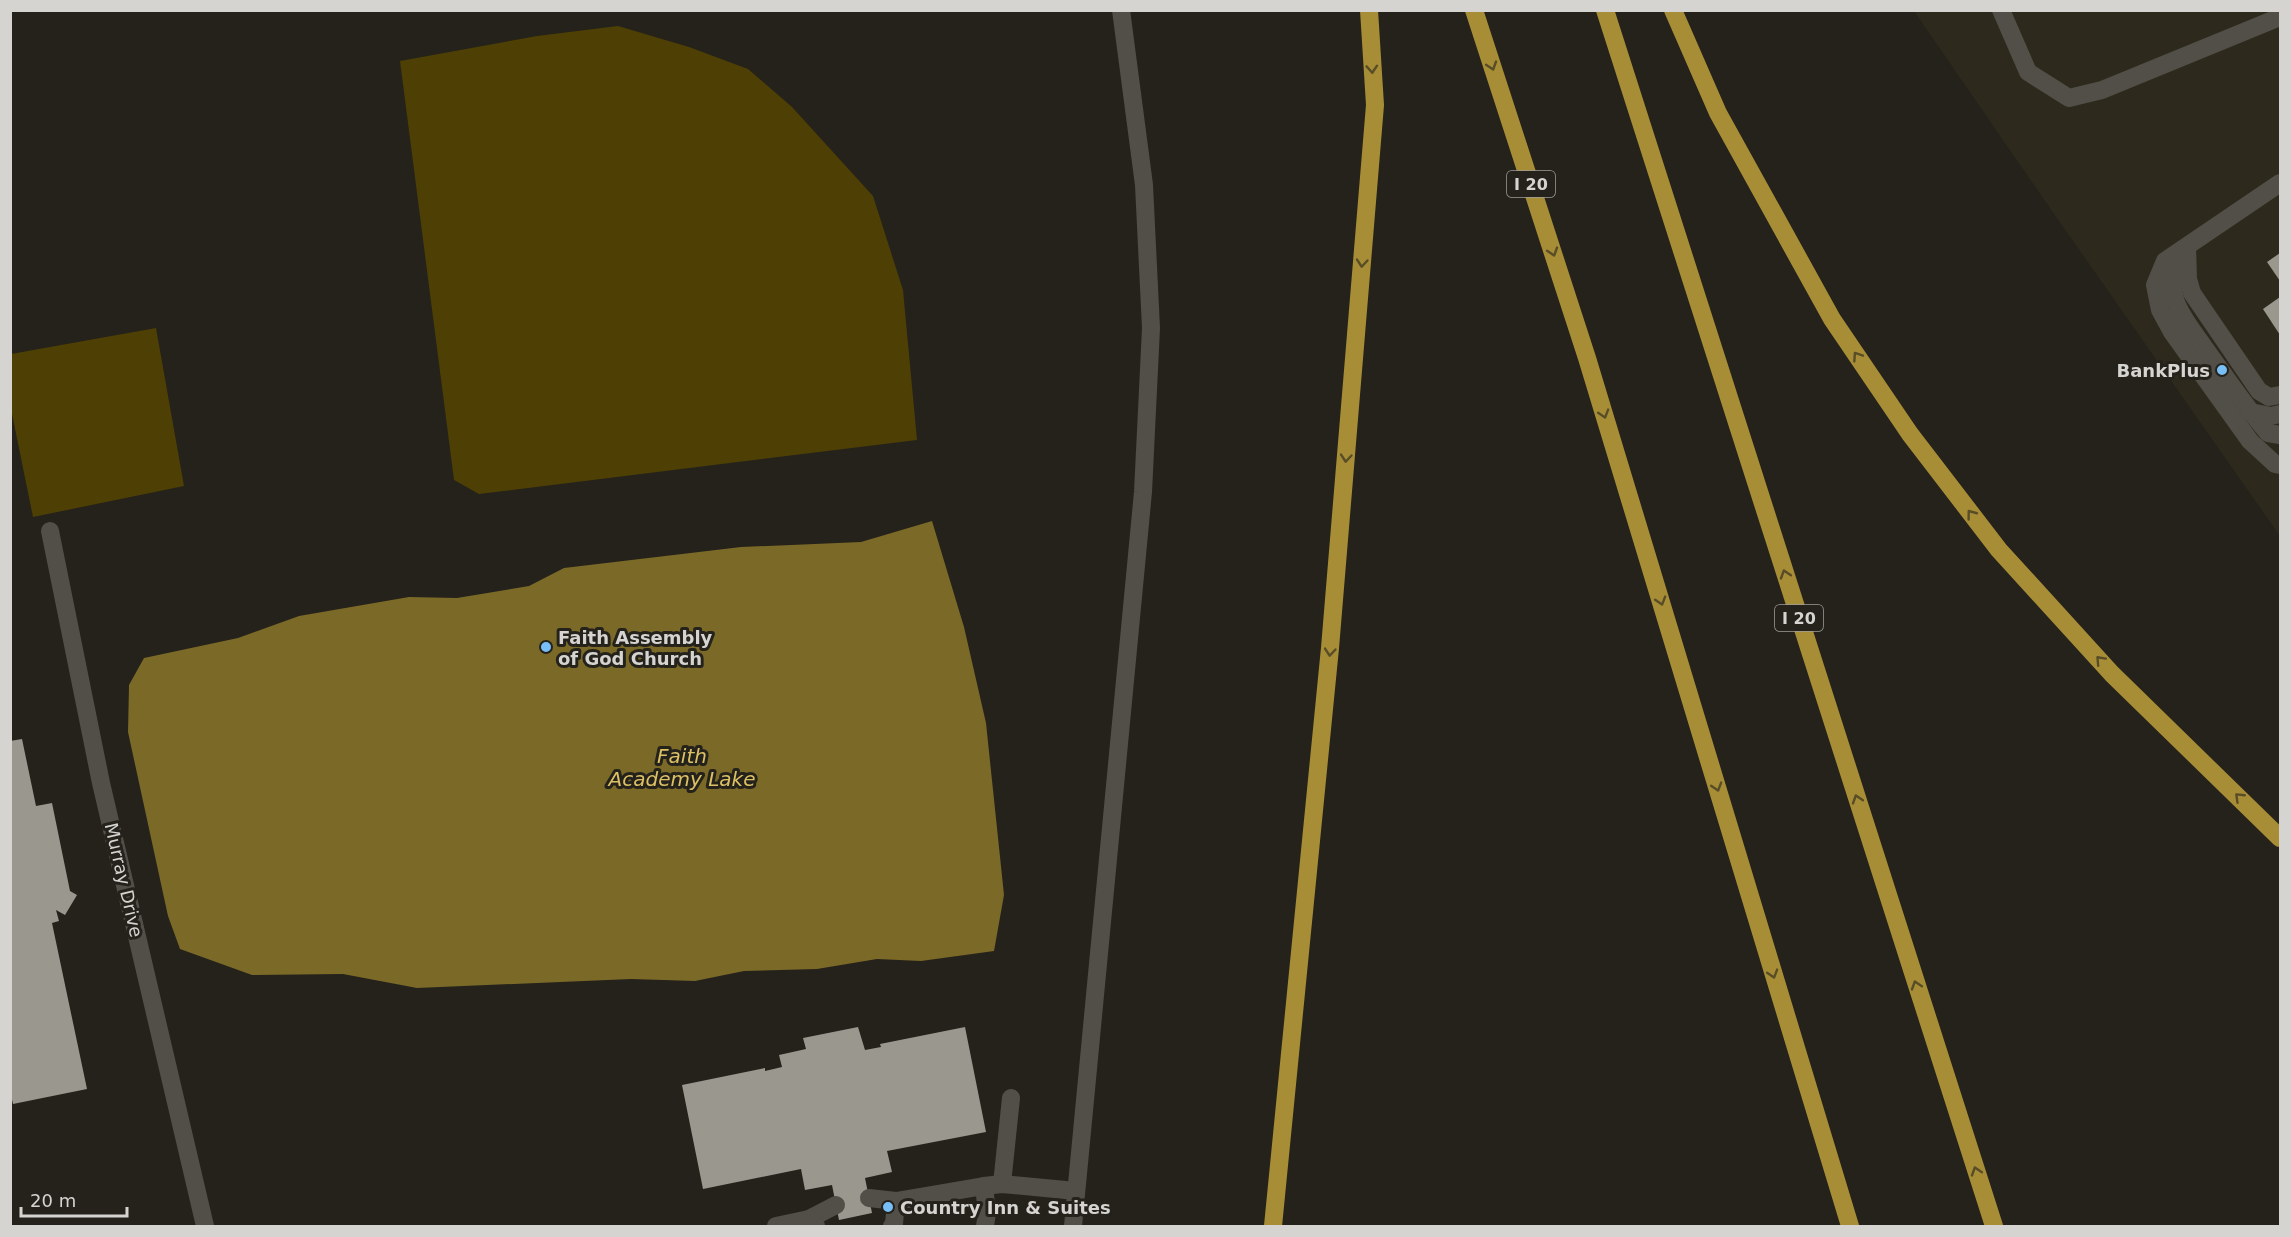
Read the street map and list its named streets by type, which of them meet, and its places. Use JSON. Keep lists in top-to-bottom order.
{
  "streets": {
    "highway": ["I 20"],
    "street": ["Murray Drive"]
  },
  "water": ["Faith Academy Lake"],
  "places": ["BankPlus", "Faith Assembly of God Church", "Country Inn & Suites"],
  "scale_bar": "20 m"
}
